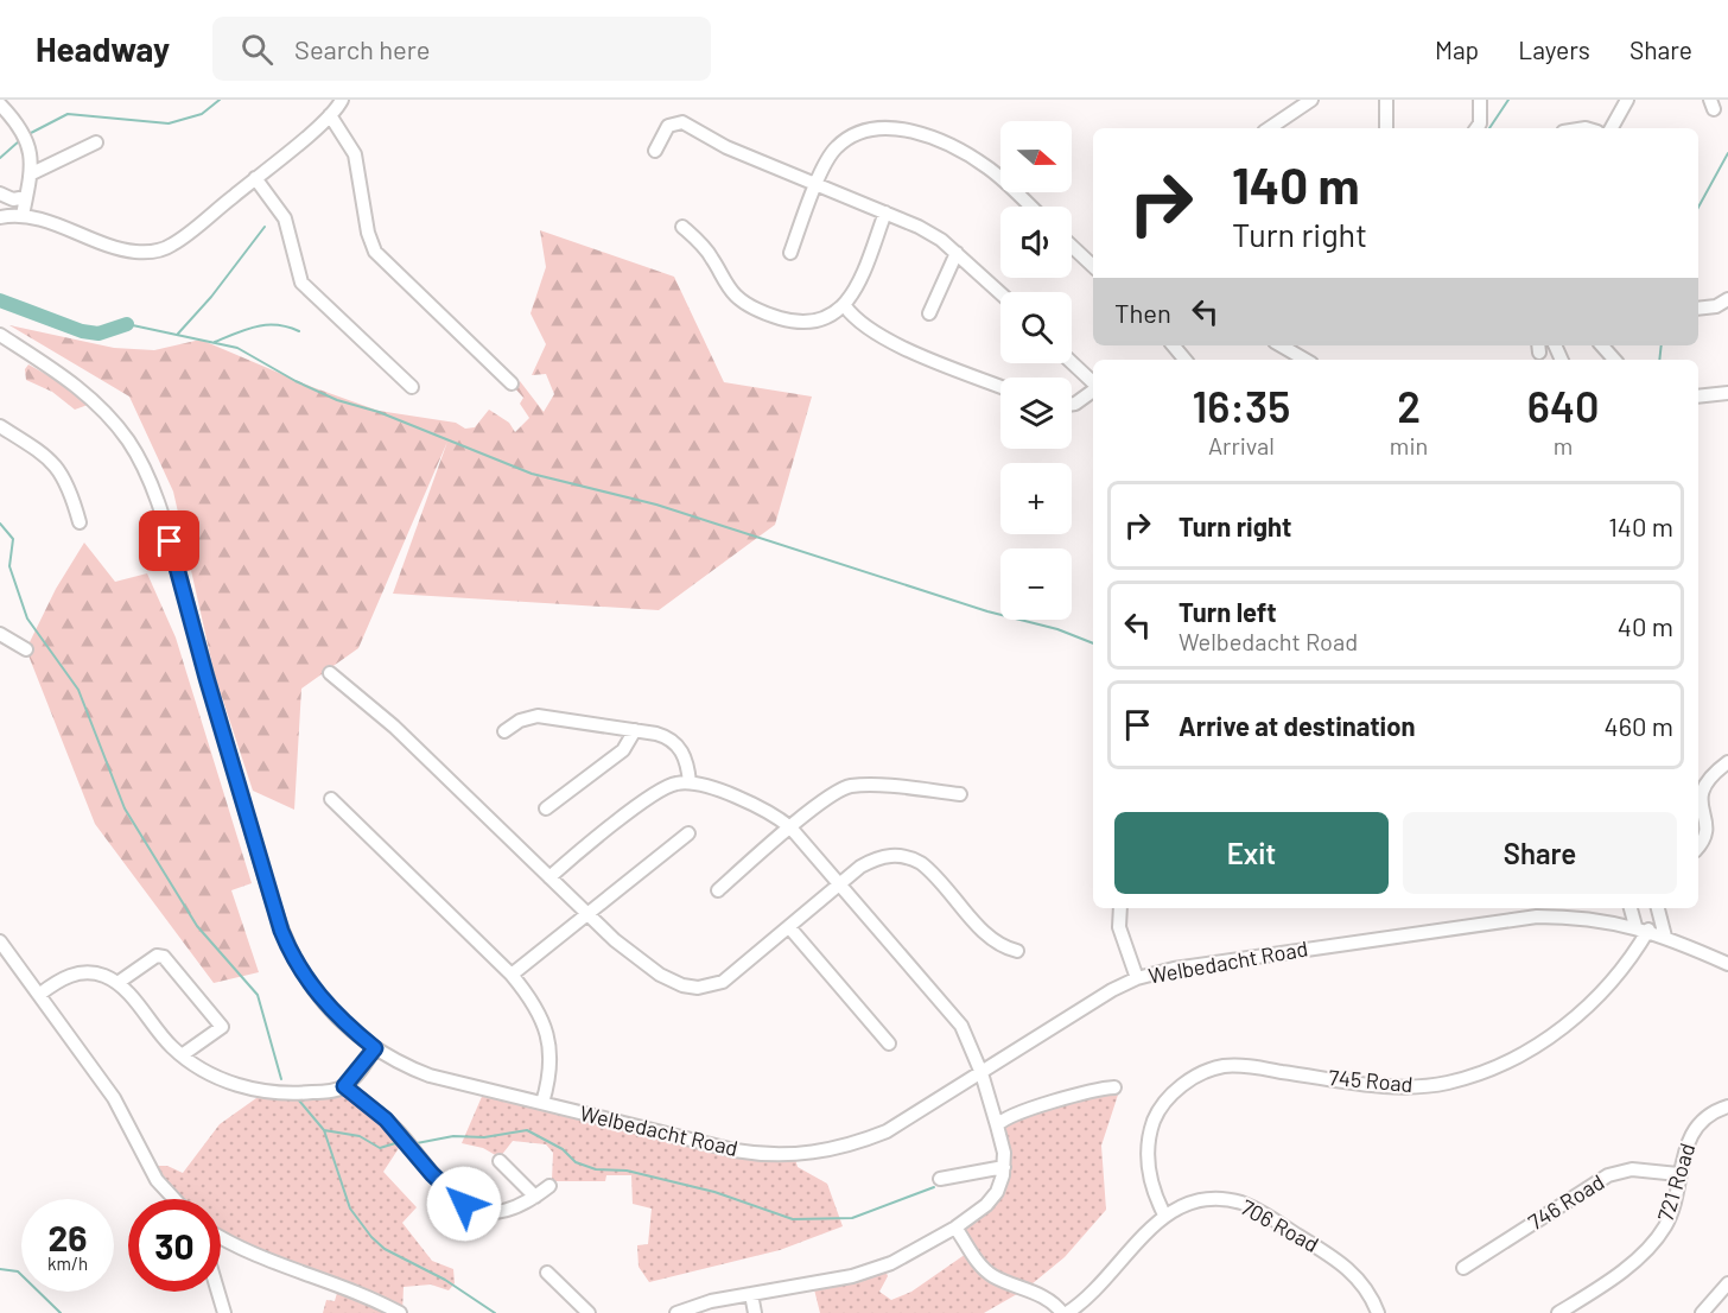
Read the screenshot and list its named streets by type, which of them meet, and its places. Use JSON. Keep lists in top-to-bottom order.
{
  "streets": {
    "street": [
      "Welbedacht Road",
      "745 Road",
      "721 Road",
      "746 Road",
      "706 Road"
    ]
  },
  "crossings": [
    ["Welbedacht Road", "745 Road"],
    ["745 Road", "706 Road"],
    ["721 Road", "746 Road"]
  ],
  "north": "right",
  "page": {
    "header": "Headway",
    "search": "Search here",
    "nav": ["Map", "Layers", "Share"],
    "map_buttons": ["+", "−"],
    "turn": ["140 m", "Turn right"],
    "then": "Then",
    "eta": [
      "16:35",
      "Arrival",
      "2",
      "min",
      "640",
      "m"
    ],
    "list": [
      {
        "name": "Turn right",
        "value": "140 m"
      },
      {
        "name": "Turn left",
        "note": "Welbedacht Road",
        "value": "40 m"
      },
      {
        "name": "Arrive at destination",
        "value": "460 m"
      }
    ],
    "buttons": ["Exit", "Share"],
    "speed": "26 km/h",
    "limit": "30"
  }
}
